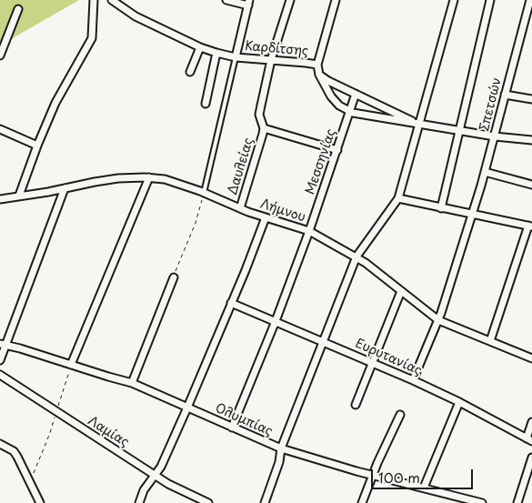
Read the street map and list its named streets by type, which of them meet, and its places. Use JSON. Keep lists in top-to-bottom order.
{
  "streets": {
    "street": [
      "Καρδίτσης",
      "Σπετσών",
      "Μεσσηνίας",
      "Δαυλείας",
      "Λήμνου",
      "Ευρυτανίας",
      "Ολυμπίας",
      "Λαμίας"
    ]
  },
  "crossings": [
    ["Καρδίτσης", "Σπετσών"],
    ["Καρδίτσης", "Μεσσηνίας"],
    ["Καρδίτσης", "Δαυλείας"],
    ["Σπετσών", "Λήμνου"],
    ["Σπετσών", "Ευρυτανίας"],
    ["Μεσσηνίας", "Λήμνου"],
    ["Μεσσηνίας", "Ευρυτανίας"],
    ["Μεσσηνίας", "Ολυμπίας"],
    ["Δαυλείας", "Λήμνου"]
  ],
  "scale_bar": "100 m"
}
